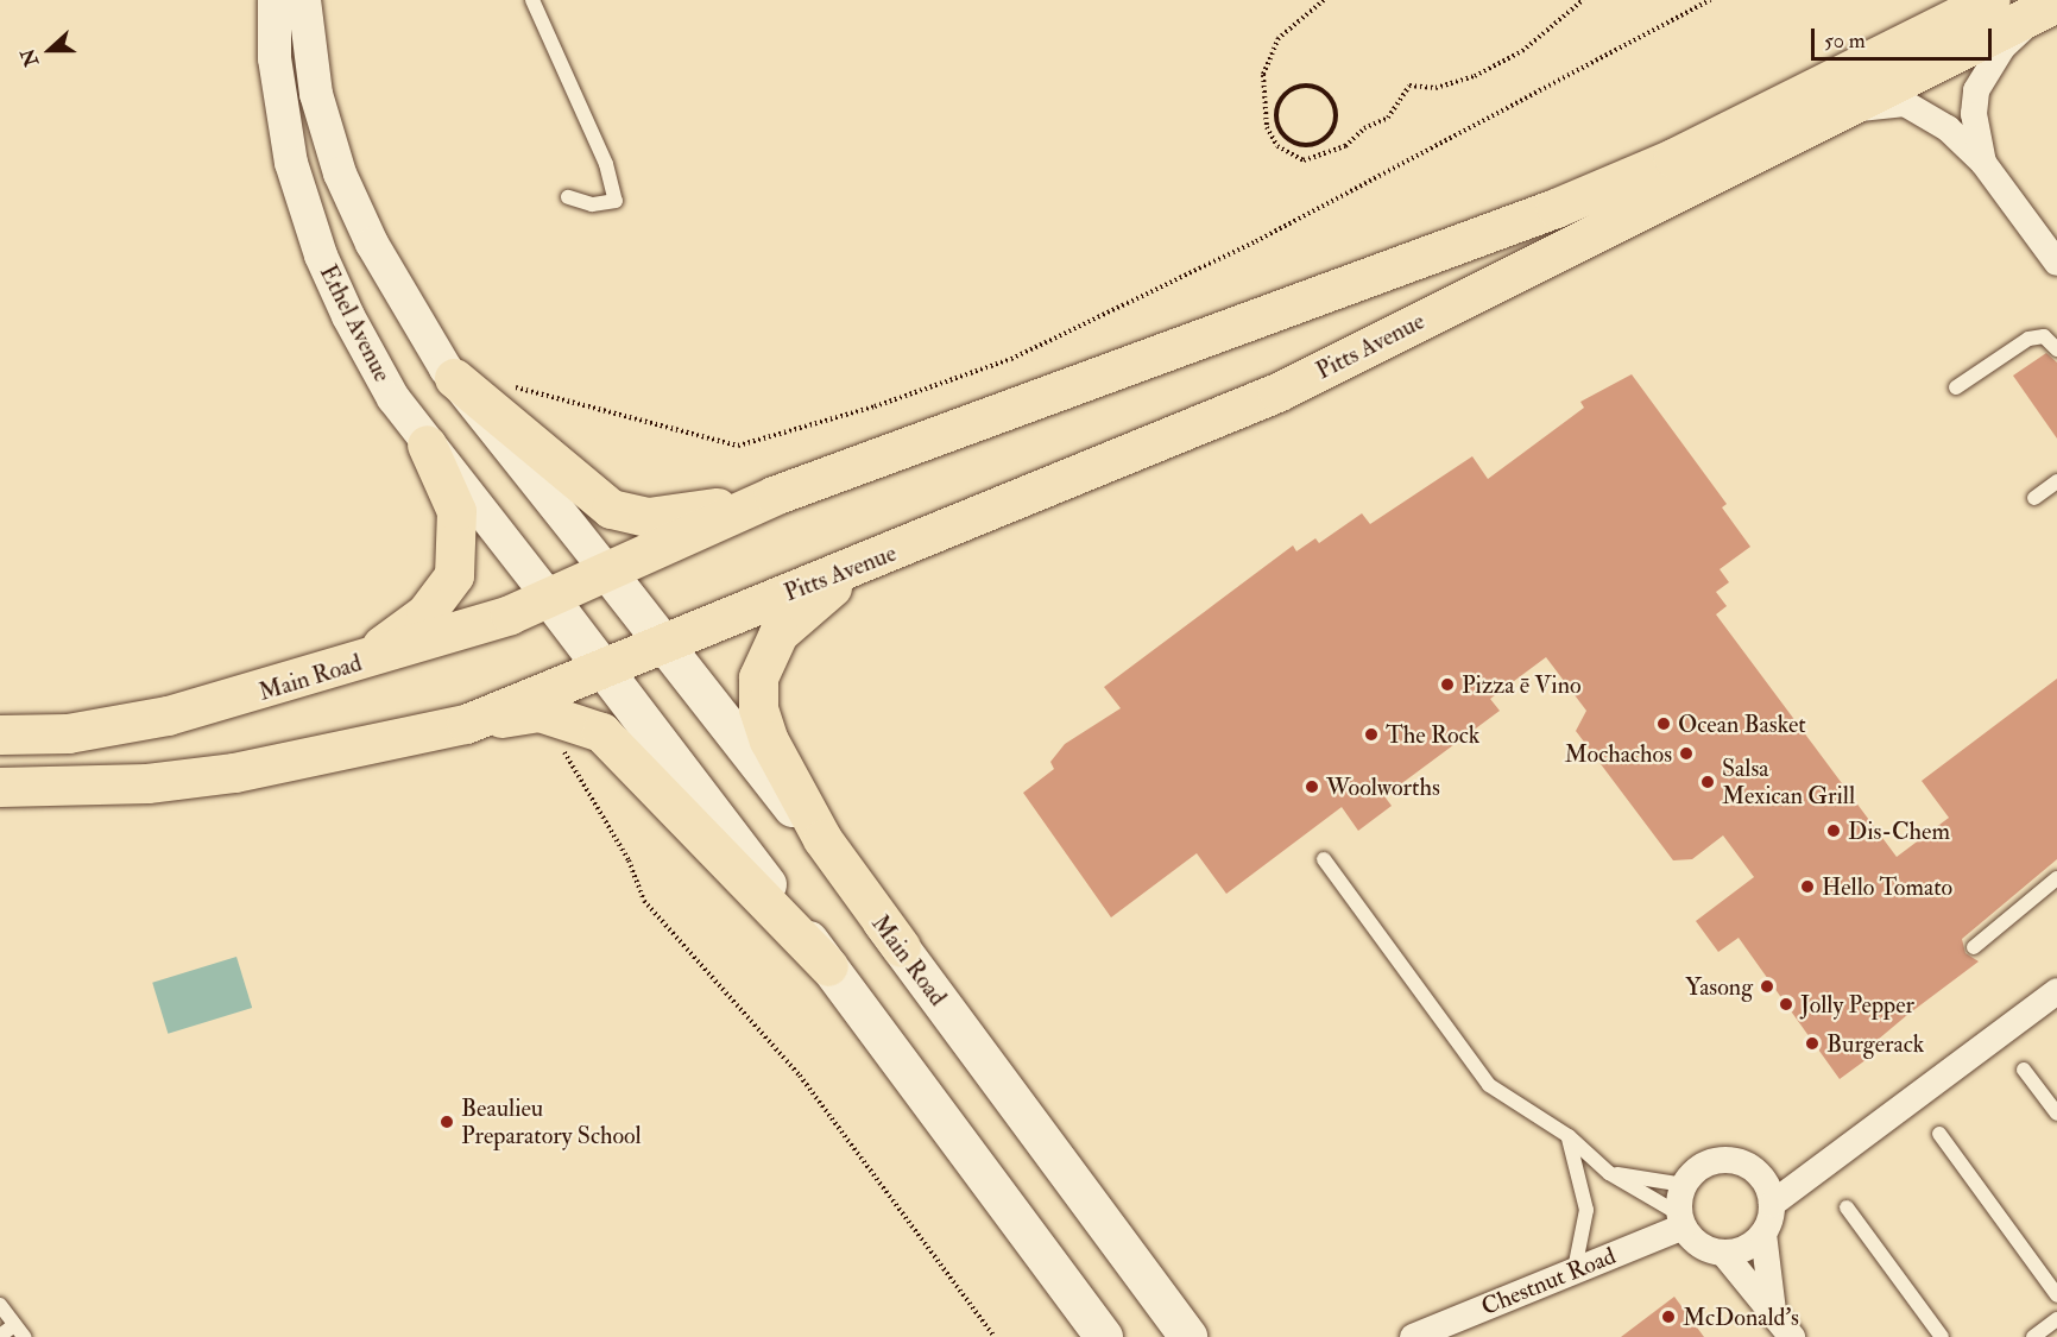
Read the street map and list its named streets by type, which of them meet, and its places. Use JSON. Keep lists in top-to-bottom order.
{
  "streets": {
    "main road": ["Pitts Avenue", "Main Road"],
    "street": ["Ethel Avenue", "Chestnut Road"]
  },
  "crossings": [
    ["Ethel Avenue", "Main Road"],
    ["Pitts Avenue", "Main Road"]
  ],
  "places": [
    "Pizza ē Vino",
    "Ocean Basket",
    "The Rock",
    "Mochachos",
    "Salsa Mexican Grill",
    "Woolworths",
    "Dis-Chem",
    "Hello Tomato",
    "Yasong",
    "Jolly Pepper",
    "Burgerack",
    "Beaulieu Preparatory School",
    "McDonald's"
  ],
  "scale_bar": "50 m",
  "north": "left"
}
